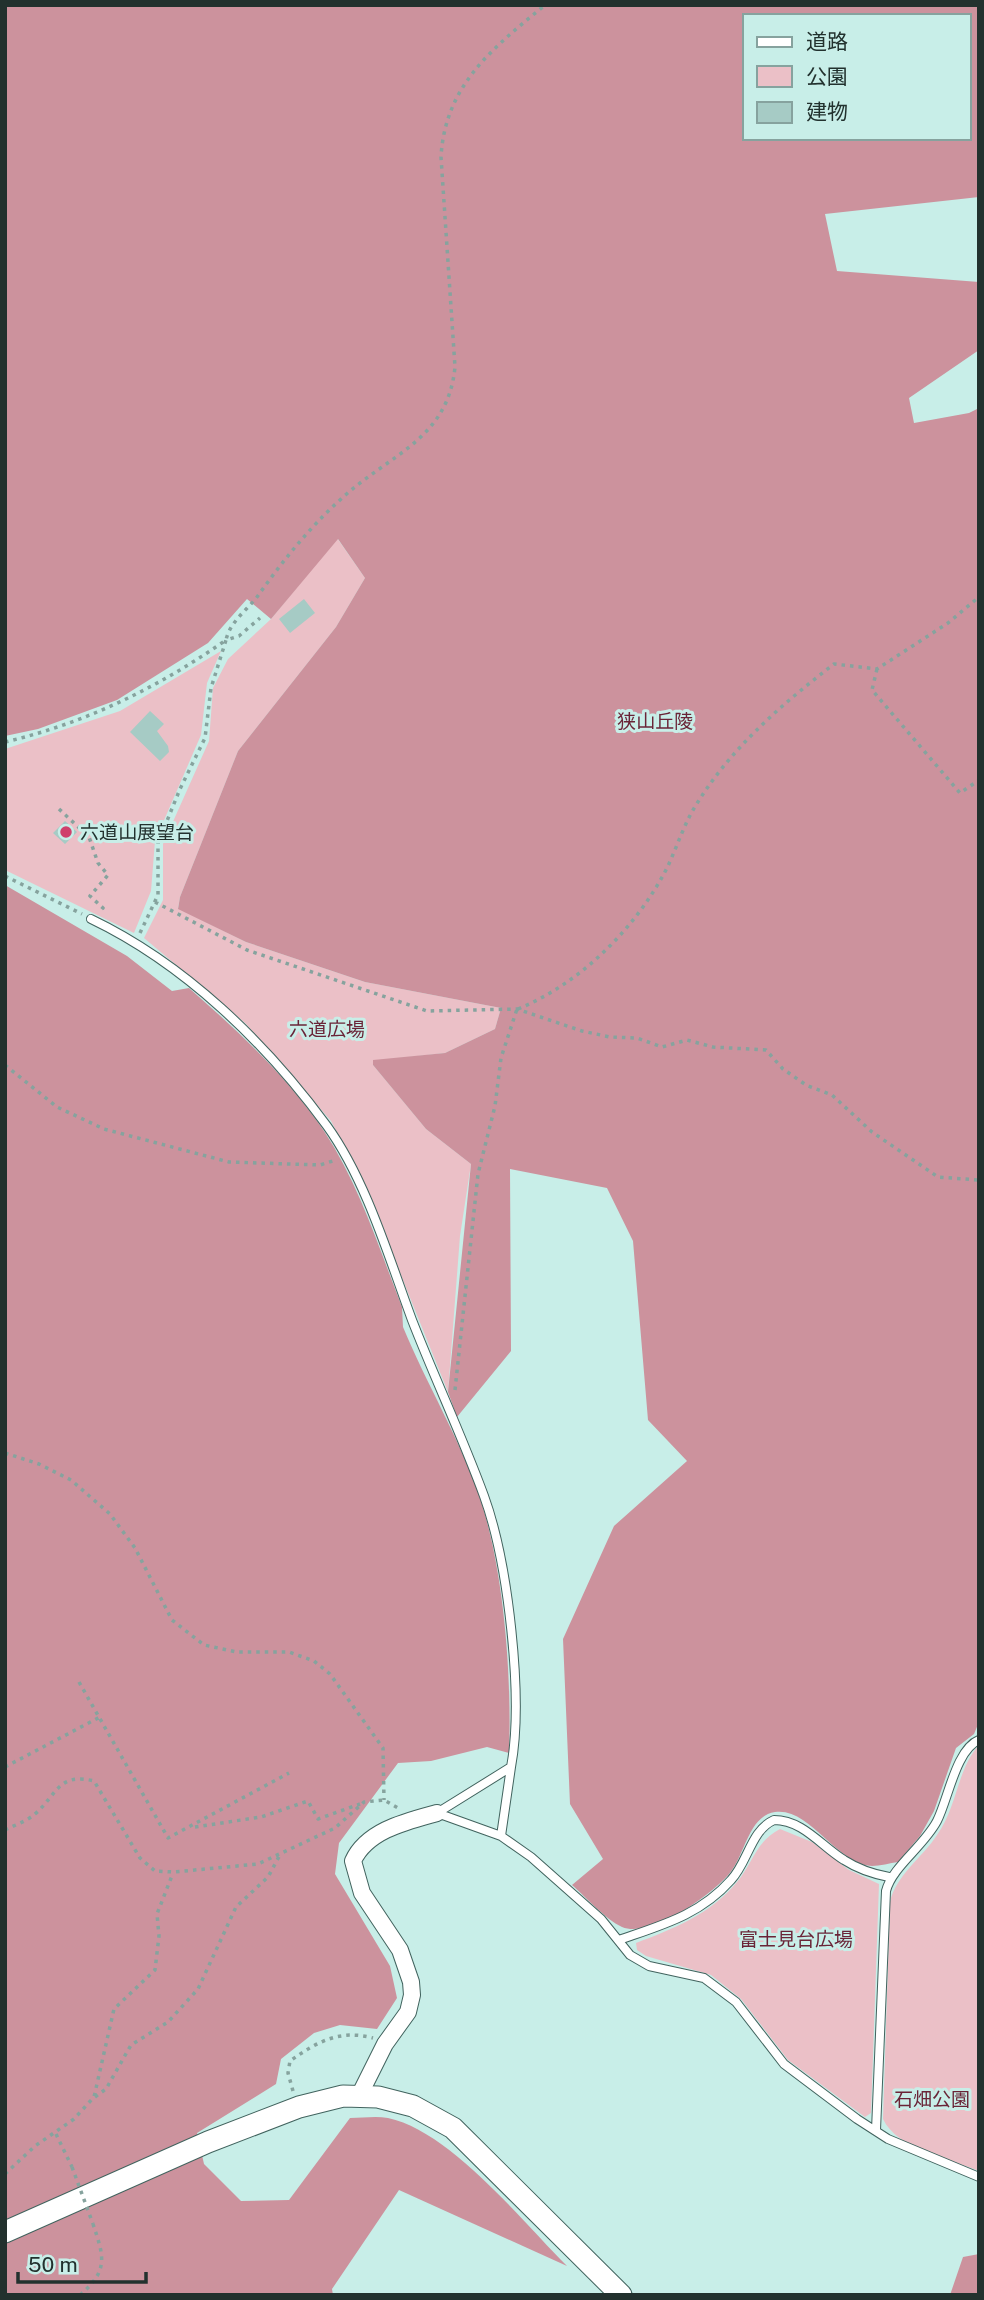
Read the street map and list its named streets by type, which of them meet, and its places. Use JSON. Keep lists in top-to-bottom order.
{
  "parks": [
    "狭山丘陵",
    "六道広場",
    "富士見台広場",
    "石畑公園"
  ],
  "places": ["六道山展望台"],
  "legend": ["道路", "公園", "建物"],
  "scale_bar": "50 m"
}
